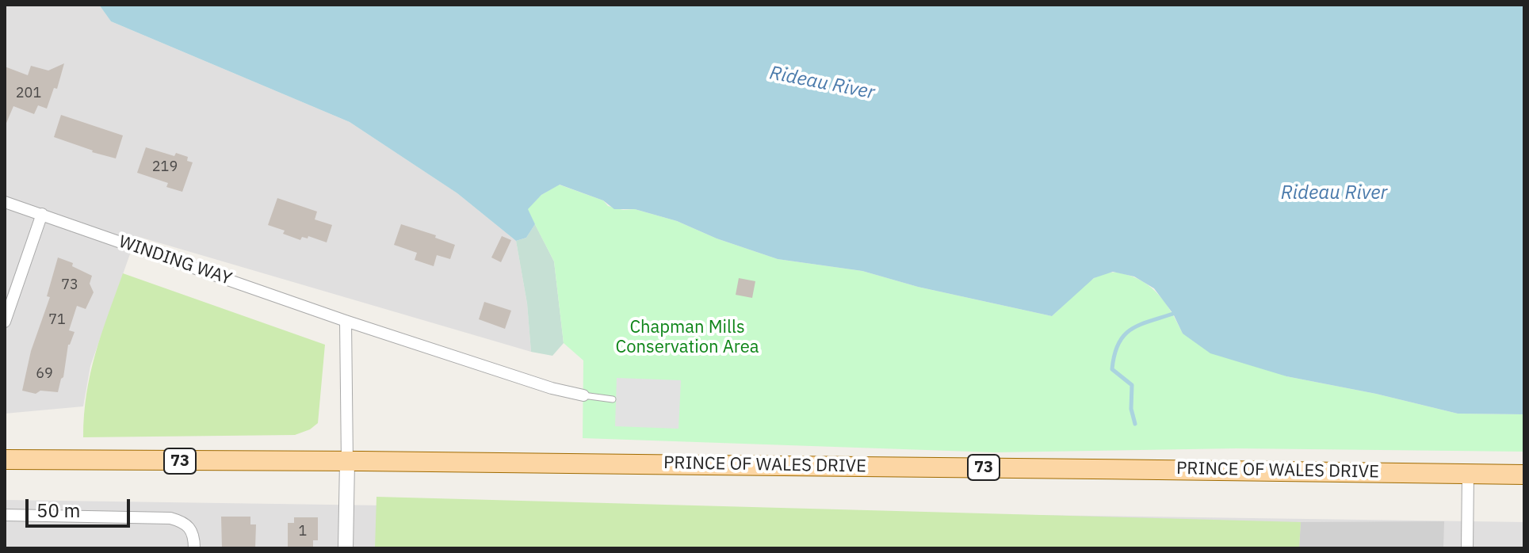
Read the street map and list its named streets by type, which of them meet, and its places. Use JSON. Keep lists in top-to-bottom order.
{
  "streets": {
    "main road": ["73", "PRINCE OF WALES DRIVE"],
    "street": ["WINDING WAY"]
  },
  "water": ["Rideau River"],
  "parks": ["Chapman Mills Conservation Area"],
  "house_numbers": [
    "201",
    "219",
    "73",
    "71",
    "69",
    "1"
  ],
  "scale_bar": "50 m"
}
